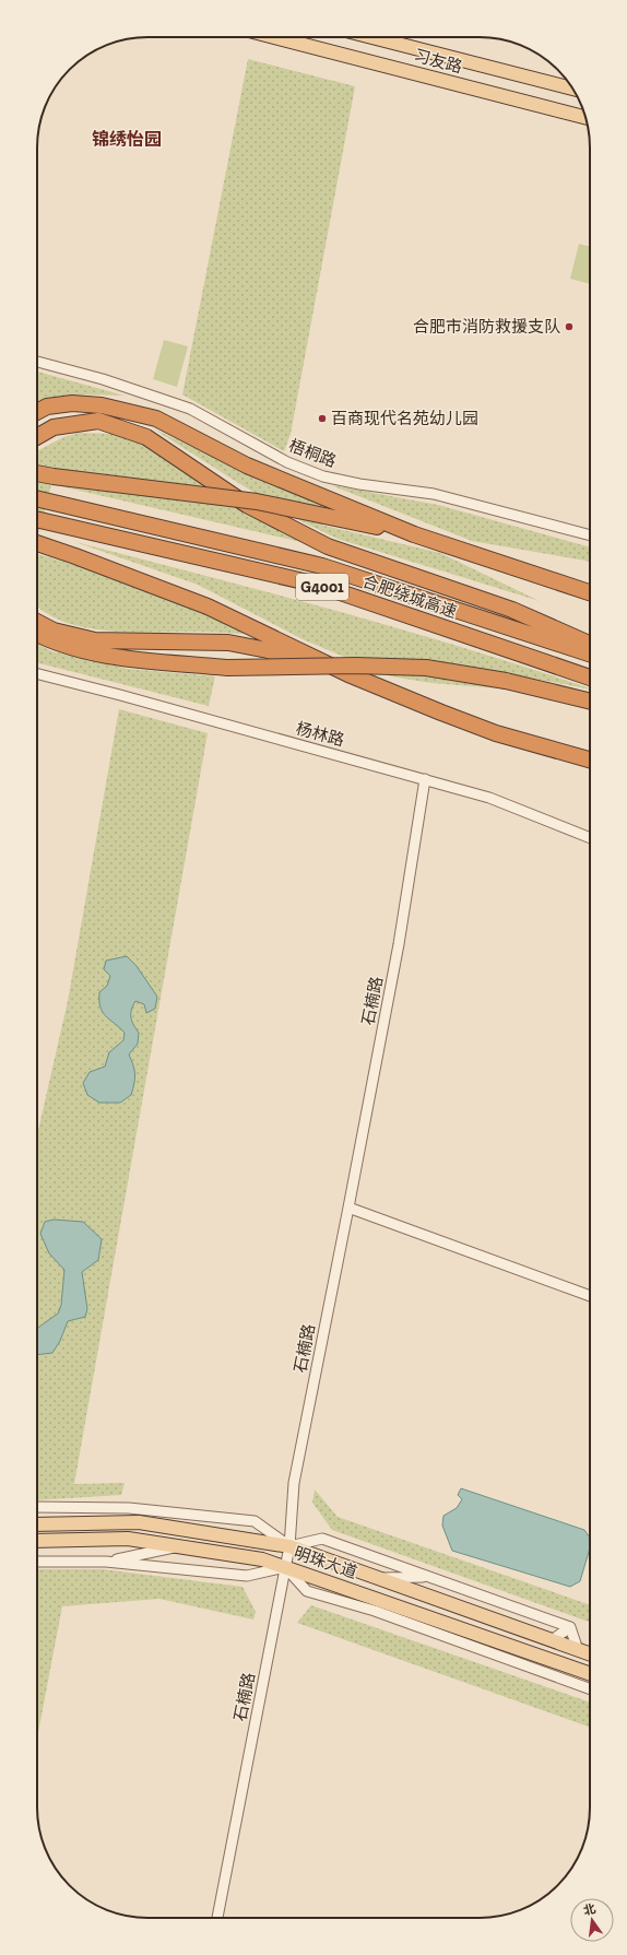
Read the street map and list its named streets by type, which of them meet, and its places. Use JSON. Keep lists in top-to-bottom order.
{
  "streets": {
    "highway": ["G4001", "合肥绕城高速"],
    "main road": ["习友路", "明珠大道"],
    "street": ["梧桐路", "杨林路", "石楠路"]
  },
  "crossings": [
    ["杨林路", "石楠路"],
    ["石楠路", "明珠大道"]
  ],
  "districts": ["锦绣怡园"],
  "places": ["合肥市消防救援支队", "百商现代名苑幼儿园"],
  "north": "top"
}
